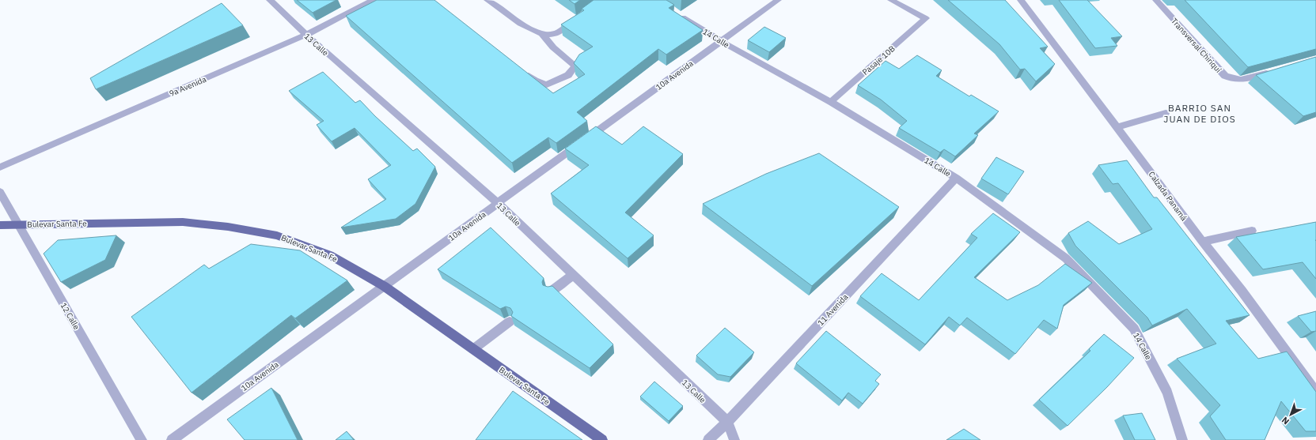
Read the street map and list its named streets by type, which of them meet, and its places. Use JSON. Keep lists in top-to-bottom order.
{
  "streets": {
    "main road": ["Bulevar Santa Fe"],
    "street": [
      "14 Calle",
      "13 Calle",
      "Transversal Chiriquí",
      "Pasaje 10B",
      "10a Avenida",
      "9a Avenida",
      "Calzada Panamá",
      "11 Avenida",
      "12 Calle"
    ]
  },
  "crossings": [
    ["14 Calle", "Pasaje 10B"],
    ["14 Calle", "10a Avenida"],
    ["14 Calle", "11 Avenida"],
    ["13 Calle", "10a Avenida"],
    ["13 Calle", "9a Avenida"],
    ["13 Calle", "11 Avenida"],
    ["10a Avenida", "Bulevar Santa Fe"],
    ["Bulevar Santa Fe", "12 Calle"]
  ],
  "districts": ["BARRIO SAN JUAN DE DIOS"],
  "north": "bottom left"
}
